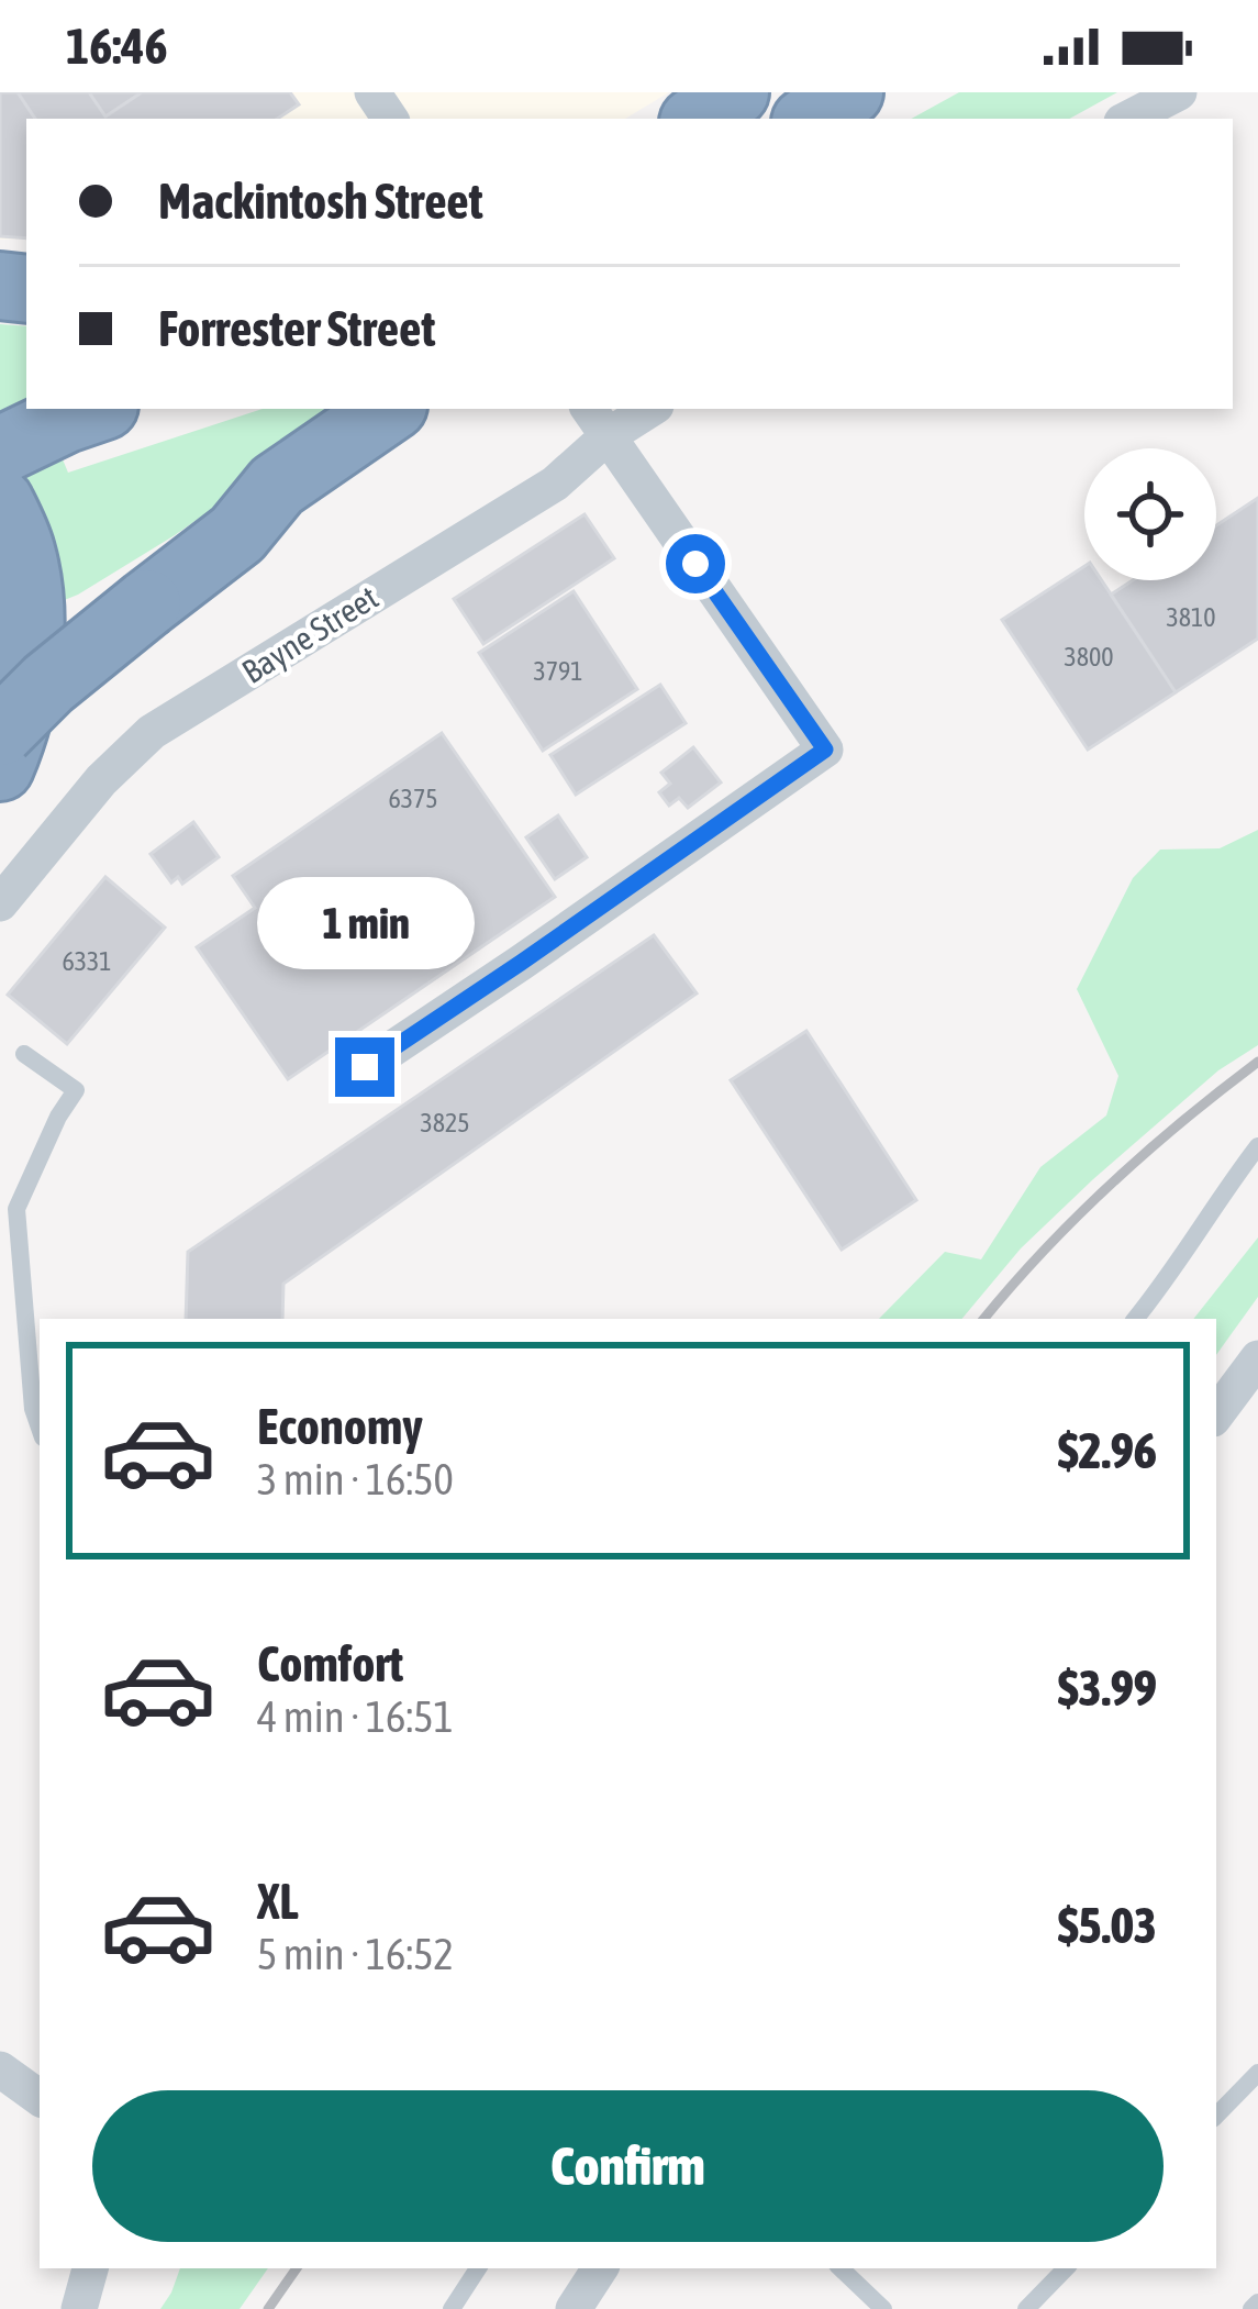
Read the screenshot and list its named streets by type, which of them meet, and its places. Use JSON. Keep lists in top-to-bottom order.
{
  "streets": {
    "street": ["Bayne Street"]
  },
  "house_numbers": [
    "3810",
    "3800",
    "3791",
    "6375",
    "6331",
    "3825"
  ],
  "page": {
    "status": "16:46",
    "banner": ["Mackintosh Street", "Forrester Street"],
    "bubble": "1 min",
    "list": [
      {
        "name": "Economy",
        "note": "3 min · 16:50",
        "value": "$2.96"
      },
      {
        "name": "Comfort",
        "note": "4 min · 16:51",
        "value": "$3.99"
      },
      {
        "name": "XL",
        "note": "5 min · 16:52",
        "value": "$5.03"
      }
    ],
    "buttons": "Confirm"
  }
}
